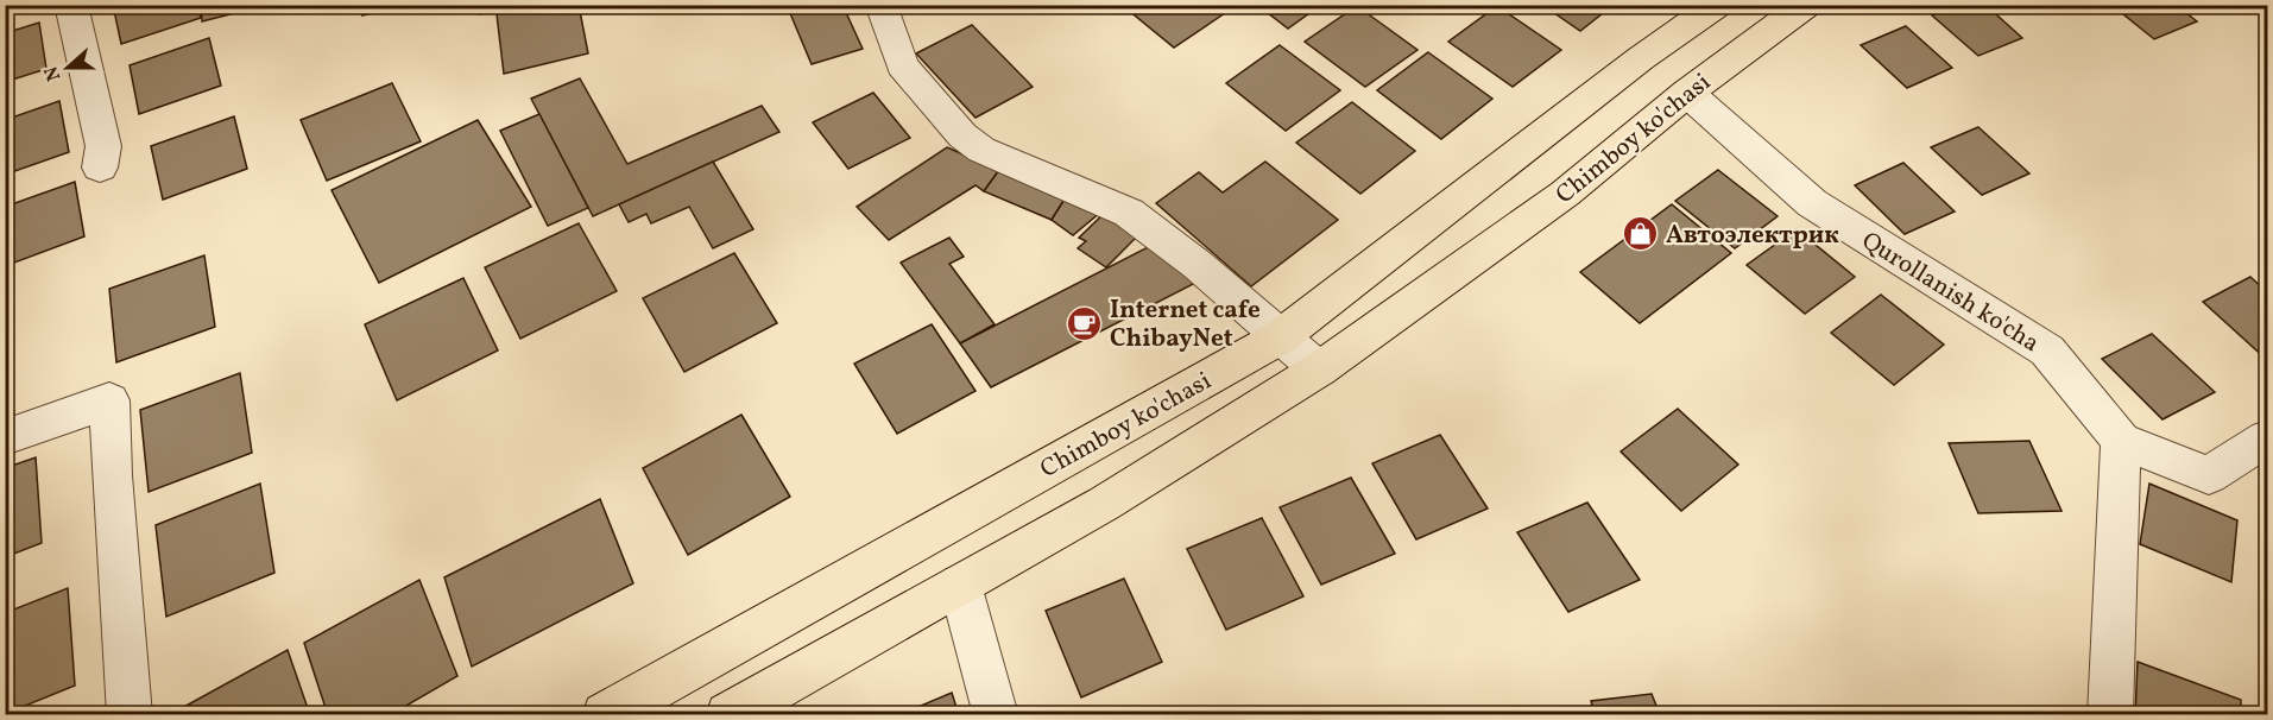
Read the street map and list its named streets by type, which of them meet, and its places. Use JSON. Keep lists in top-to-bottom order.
{
  "streets": {
    "main road": ["Chimboy ko'chasi"],
    "street": ["Qurollanish ko'cha"]
  },
  "crossings": [
    ["Chimboy ko'chasi", "Qurollanish ko'cha"]
  ],
  "places": {
    "shop": ["Автоэлектрик"],
    "cafe": ["Internet cafe ChibayNet"]
  },
  "north": "left"
}
